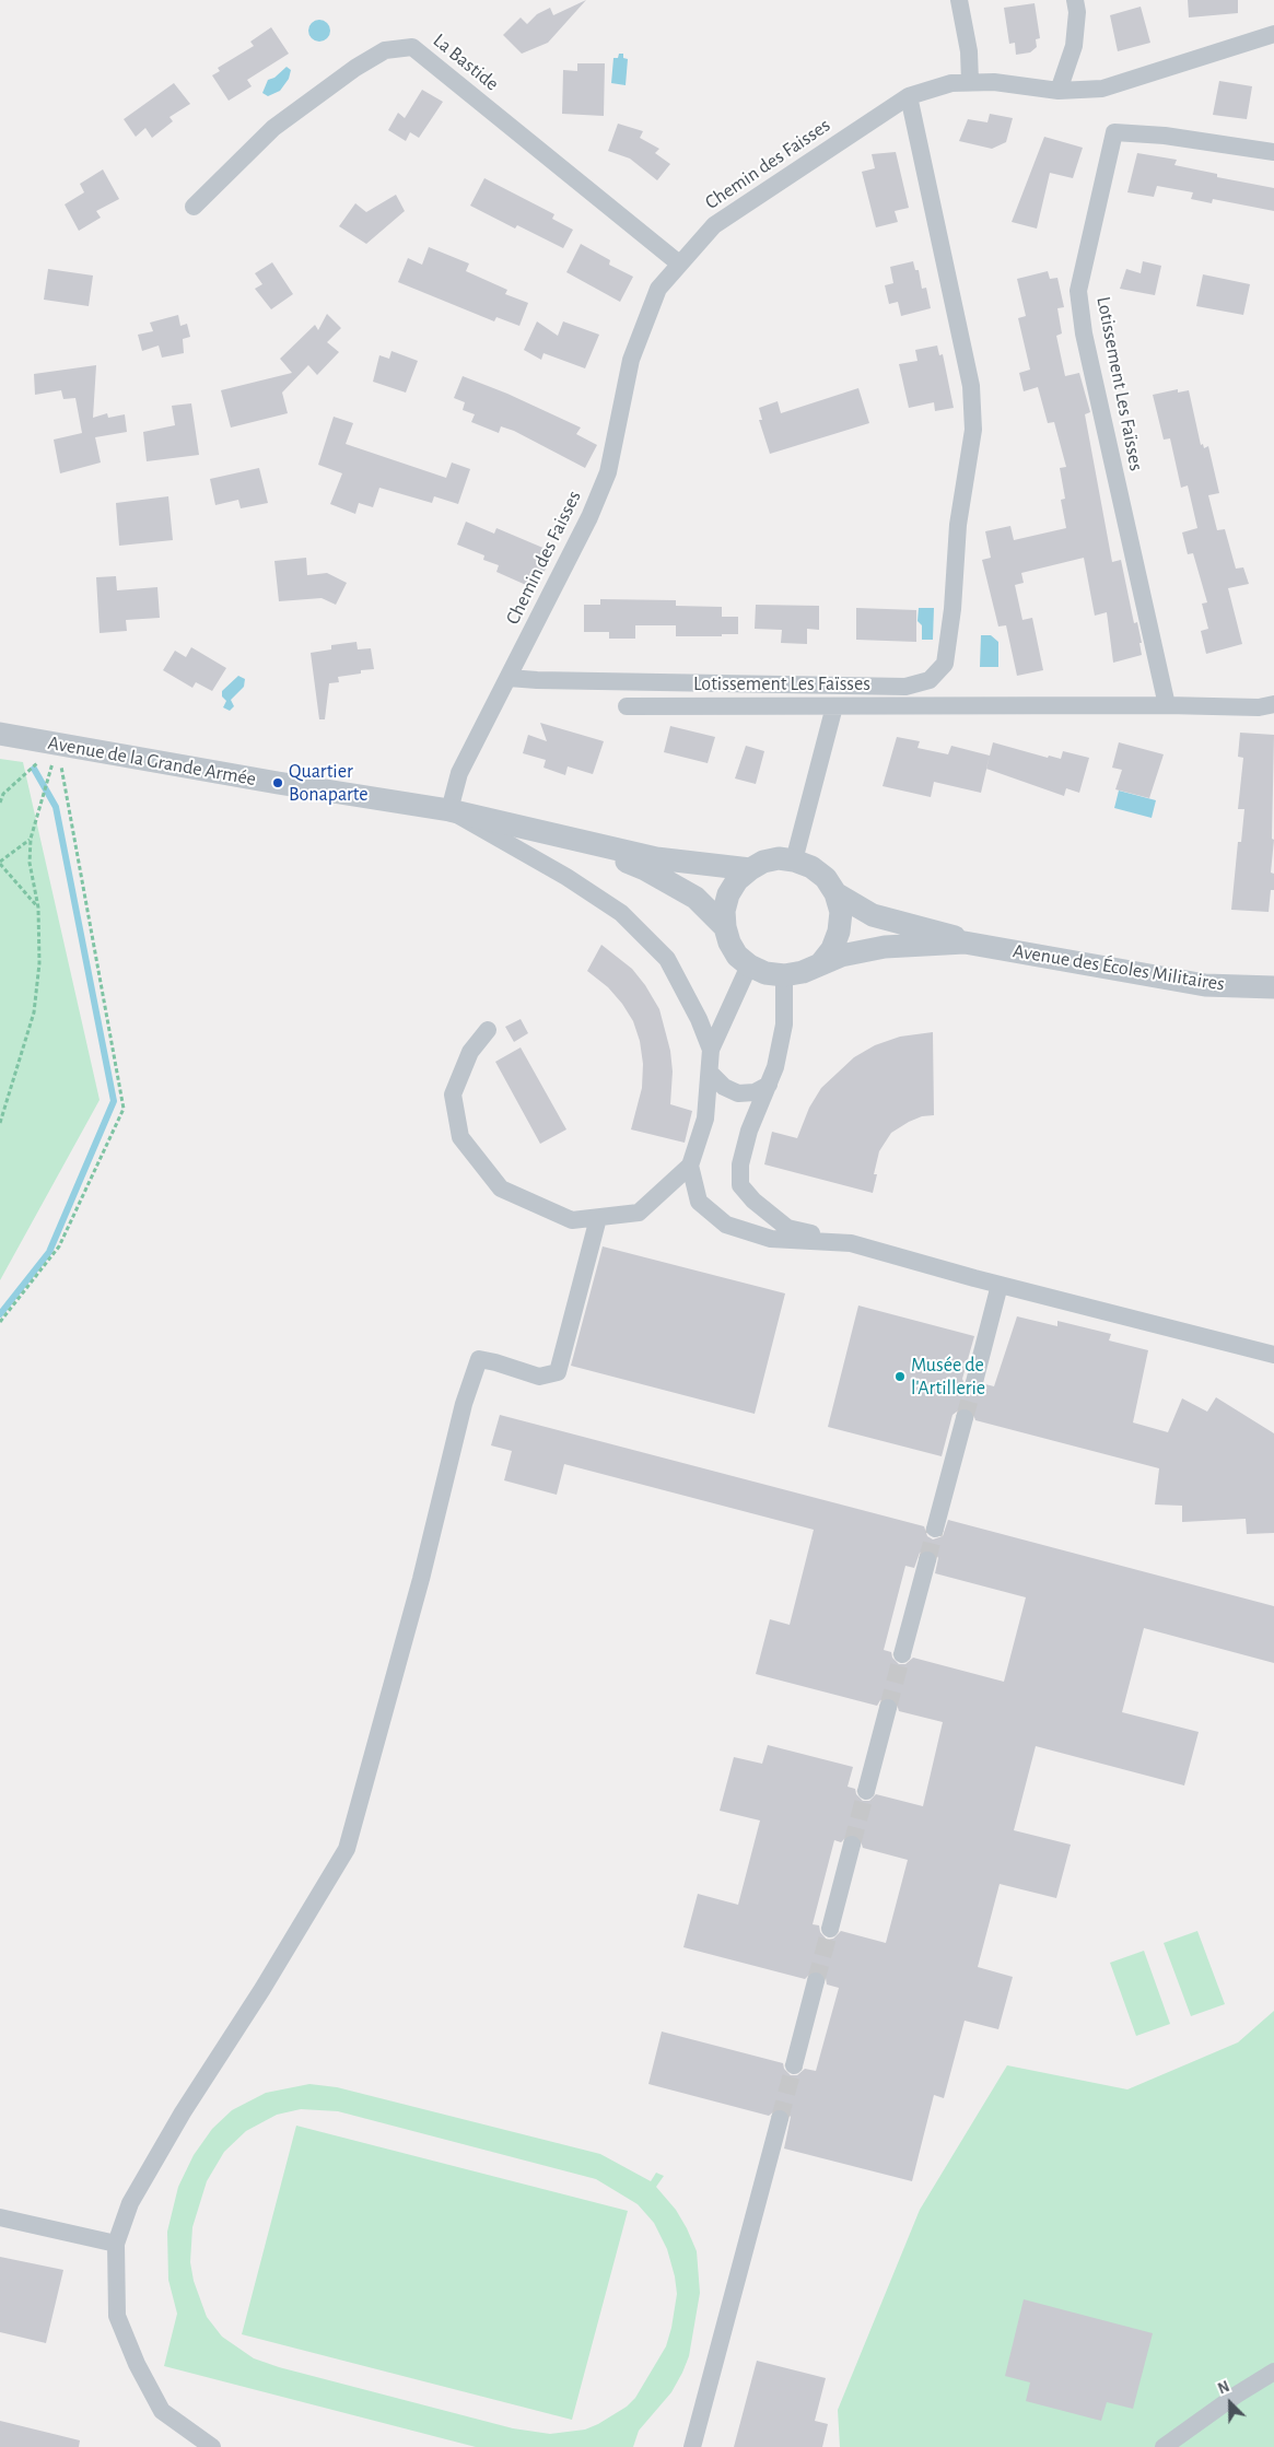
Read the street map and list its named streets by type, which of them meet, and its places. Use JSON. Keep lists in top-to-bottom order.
{
  "streets": {
    "street": [
      "La Bastide",
      "Chemin des Faisses",
      "Lotissement Les Faïsses",
      "Avenue de la Grande Armée",
      "Avenue des Écoles Militaires"
    ]
  },
  "crossings": [
    ["La Bastide", "Chemin des Faisses"],
    ["Chemin des Faisses", "Avenue de la Grande Armée"],
    ["Avenue de la Grande Armée", "Avenue des Écoles Militaires"]
  ],
  "places": ["Quartier Bonaparte", "Musée de l'Artillerie"],
  "north": "top left"
}
